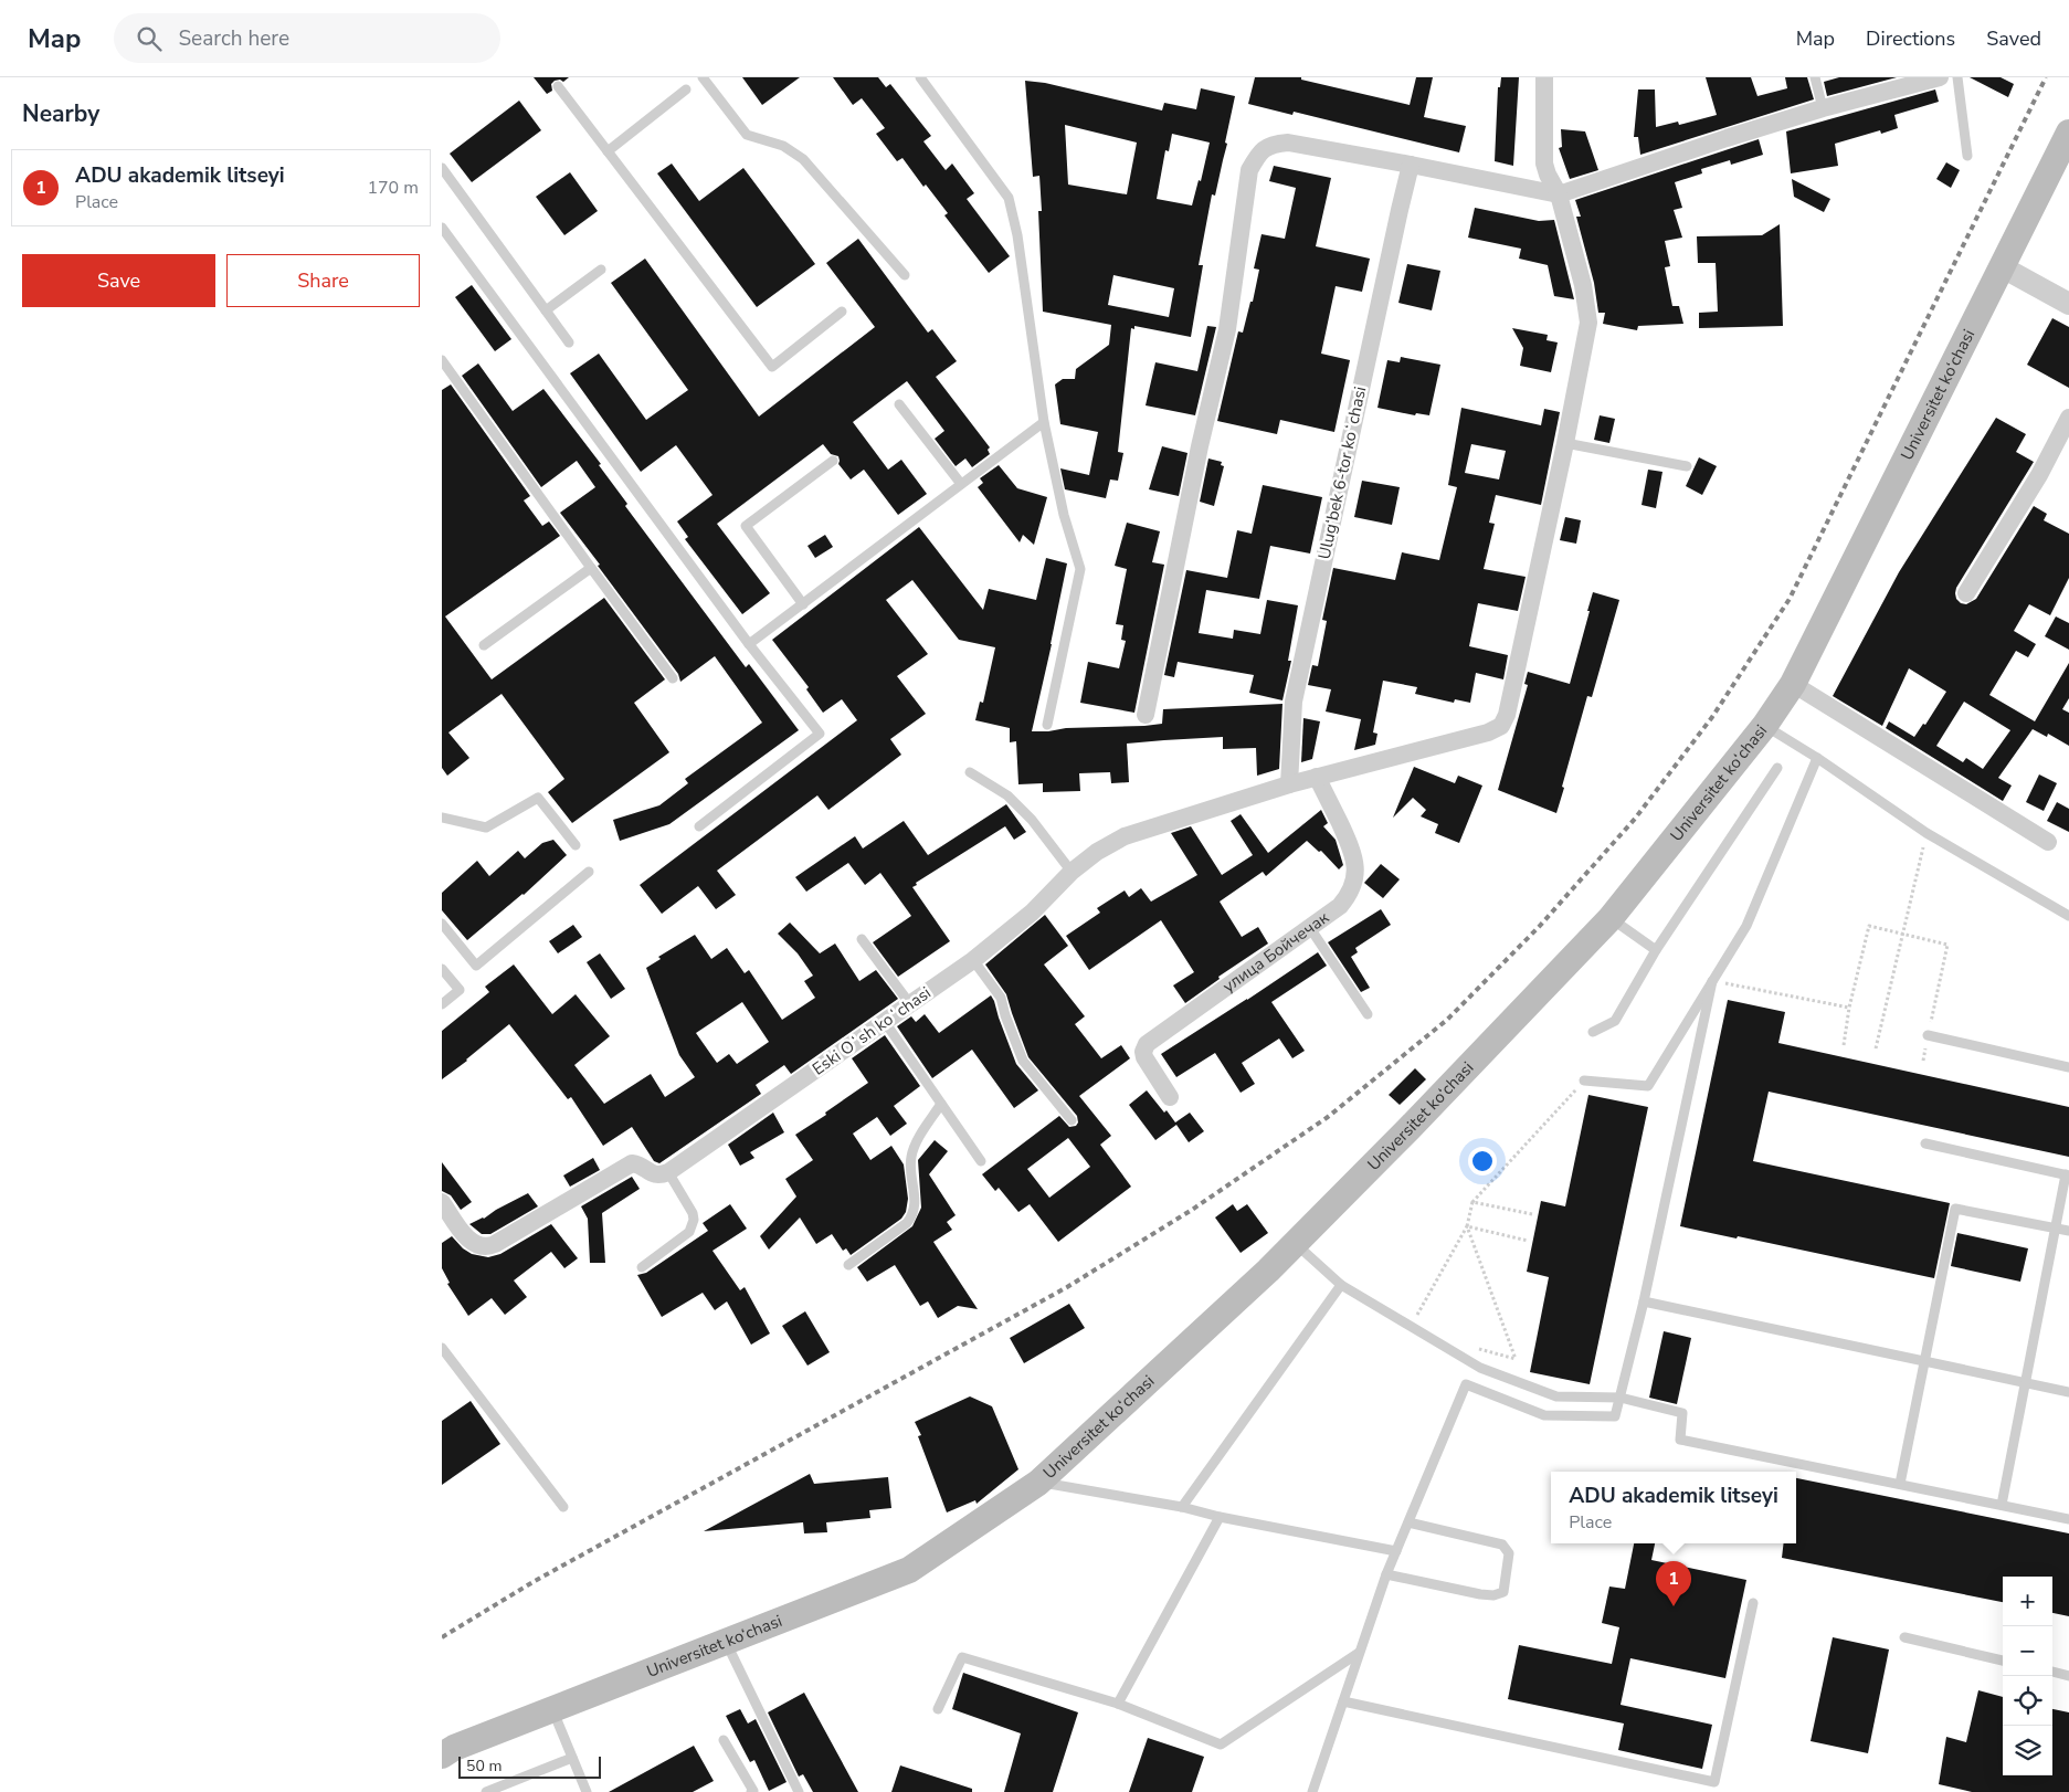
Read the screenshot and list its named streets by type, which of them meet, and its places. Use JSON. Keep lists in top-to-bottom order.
{
  "streets": {
    "main road": ["Universitet kо‘chasi"],
    "street": ["Ulug‘bek 6-tor koʻchasi", "улица Бойчечак", "Eski Oʻsh koʻchasi"]
  },
  "crossings": [
    ["Ulug‘bek 6-tor koʻchasi", "Eski Oʻsh koʻchasi"],
    ["улица Бойчечак", "Eski Oʻsh koʻchasi"]
  ],
  "scale_bar": "50 m",
  "page": {
    "header": "Map",
    "search": "Search here",
    "nav": ["Map", "Directions", "Saved"],
    "heading": "Nearby",
    "list": [
      {
        "mark": "1",
        "name": "ADU akademik litseyi",
        "note": "Place",
        "value": "170 m"
      }
    ],
    "buttons": ["Save", "Share"],
    "popup": ["ADU akademik litseyi", "Place"],
    "pins": "1",
    "map_buttons": ["+", "−"],
    "scale": "50 m"
  }
}
